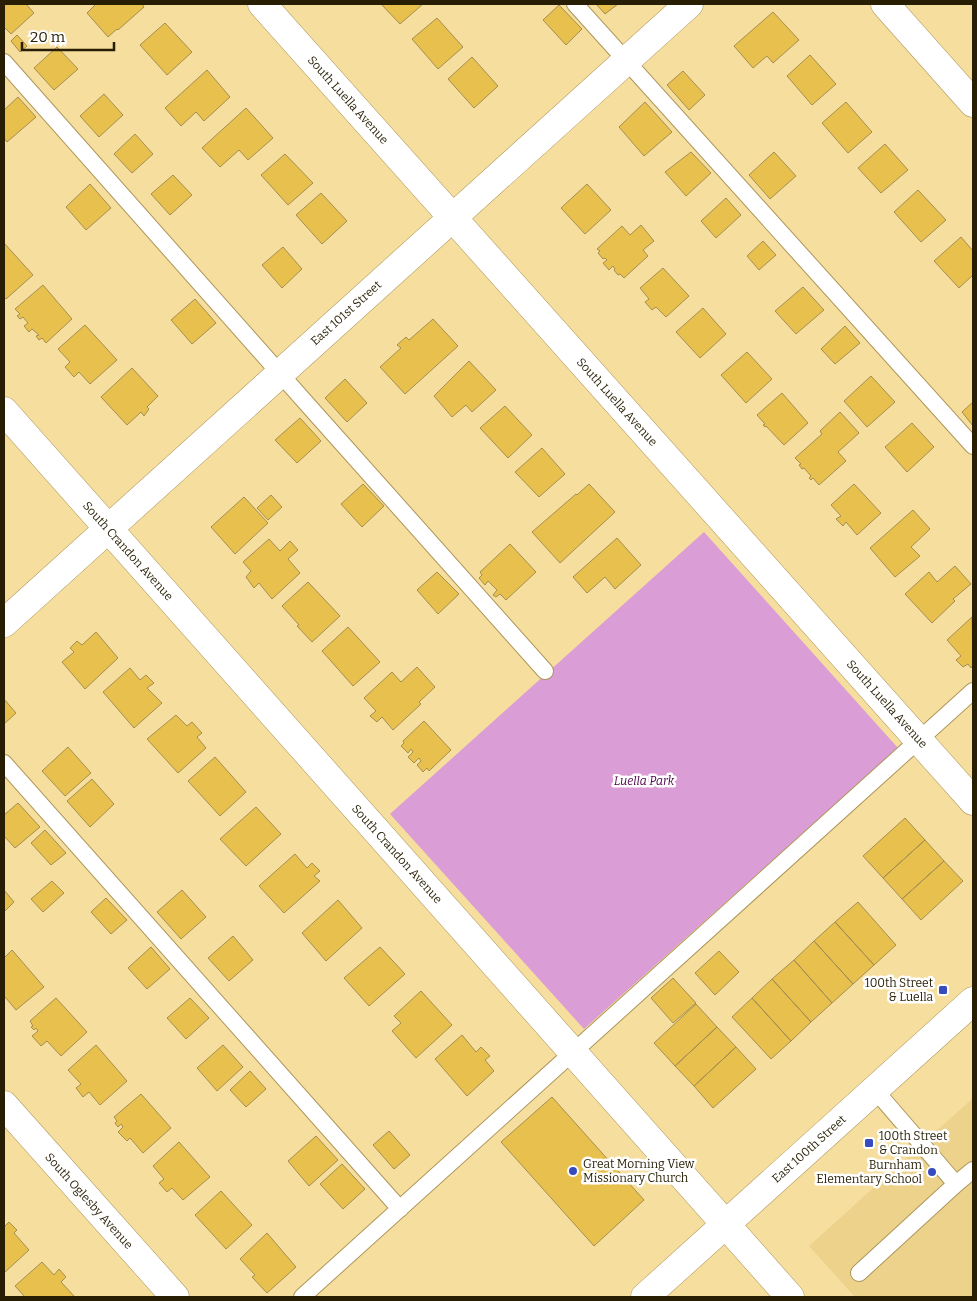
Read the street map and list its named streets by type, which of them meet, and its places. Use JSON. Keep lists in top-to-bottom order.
{
  "streets": {
    "street": [
      "South Luella Avenue",
      "East 101st Street",
      "South Crandon Avenue",
      "East 100th Street",
      "South Oglesby Avenue"
    ]
  },
  "crossings": [
    ["South Luella Avenue", "East 101st Street"],
    ["East 101st Street", "South Crandon Avenue"],
    ["South Crandon Avenue", "East 100th Street"]
  ],
  "parks": ["Luella Park"],
  "places": {
    "transit": ["100th Street & Luella", "100th Street & Crandon"],
    "other": ["Great Morning View Missionary Church", "Burnham Elementary School"]
  },
  "scale_bar": "20 m"
}
